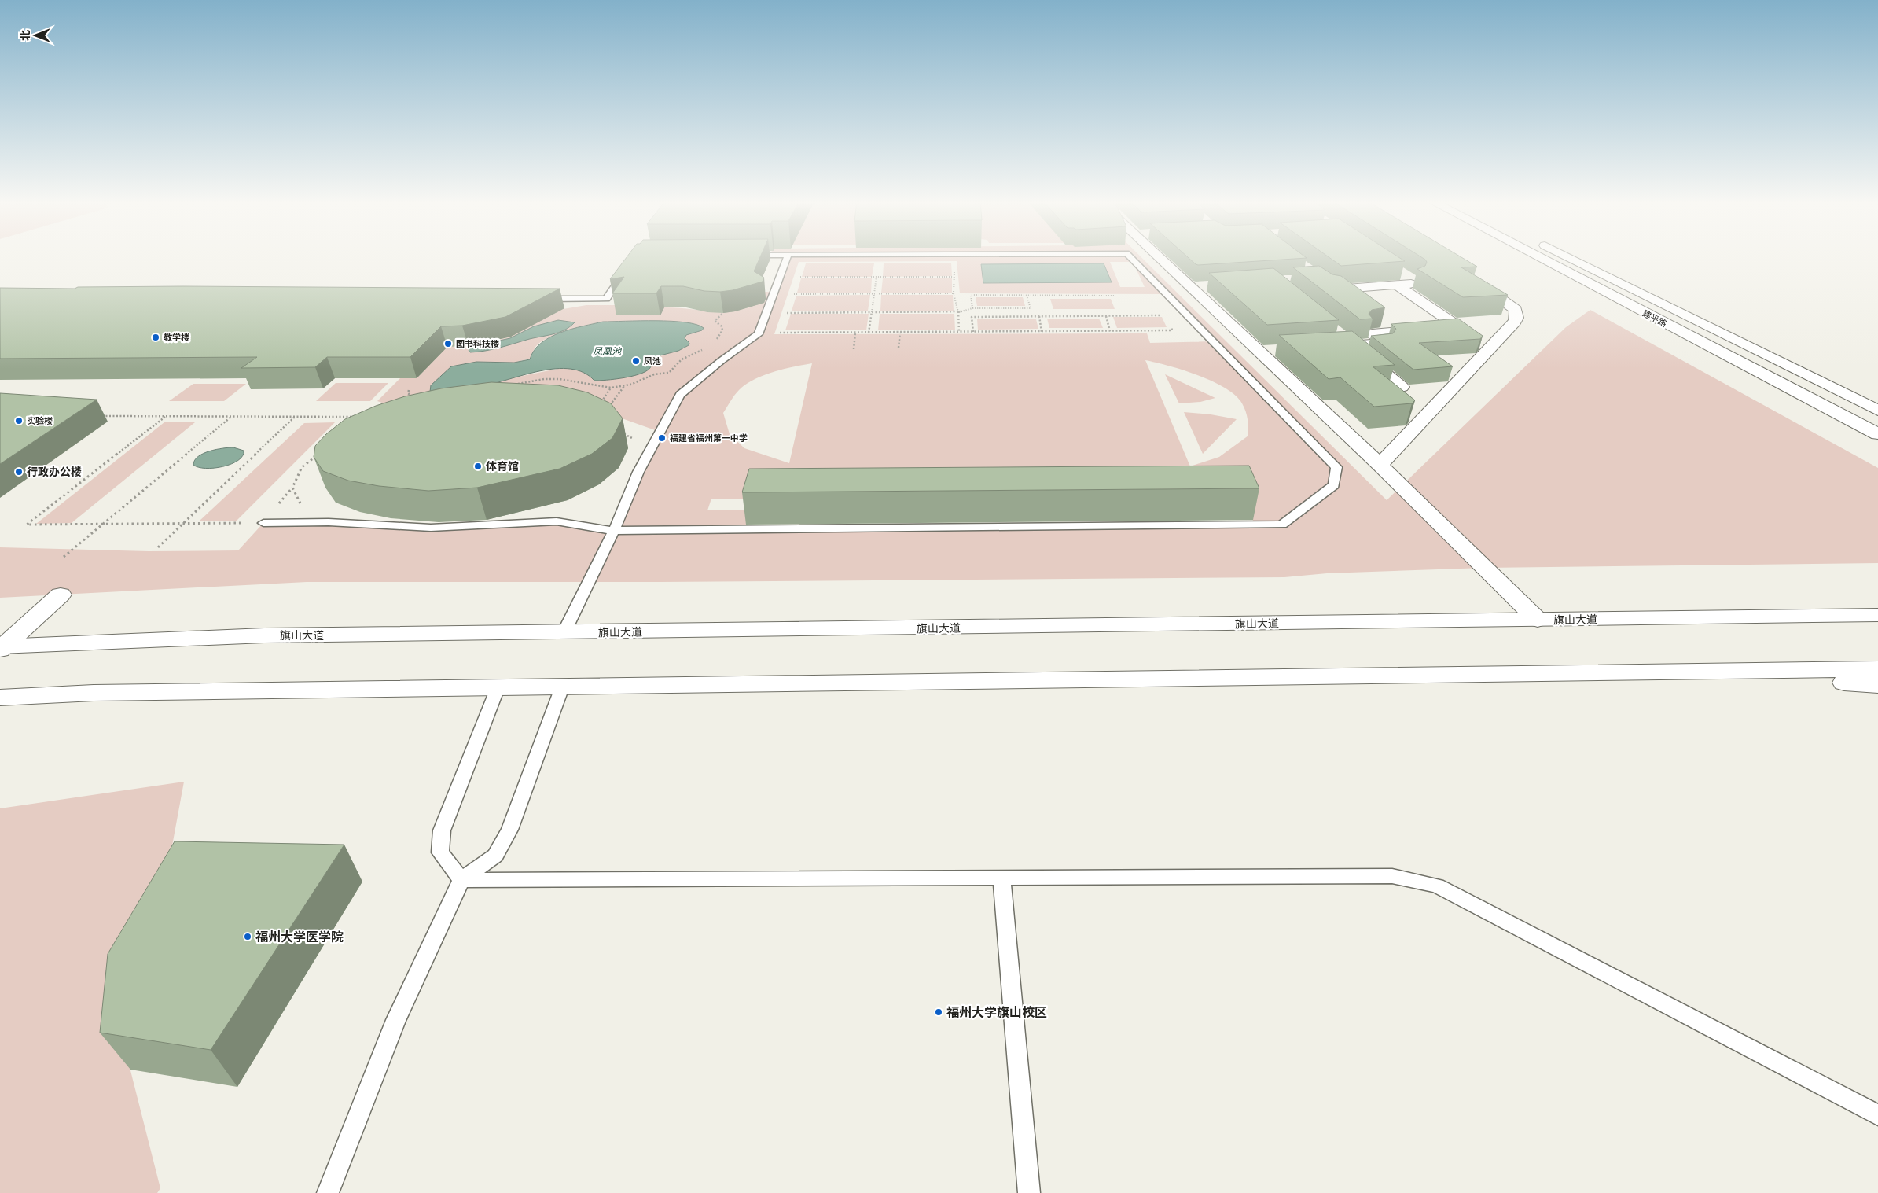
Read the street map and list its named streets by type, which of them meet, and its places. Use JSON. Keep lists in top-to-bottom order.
{
  "streets": {
    "main road": ["建平路", "旗山大道"]
  },
  "water": ["凤凰池"],
  "places": [
    "教学楼",
    "图书科技楼",
    "凤池",
    "实验楼",
    "福建省福州第一中学",
    "体育馆",
    "行政办公楼",
    "福州大学医学院",
    "福州大学旗山校区"
  ],
  "north": "left"
}
